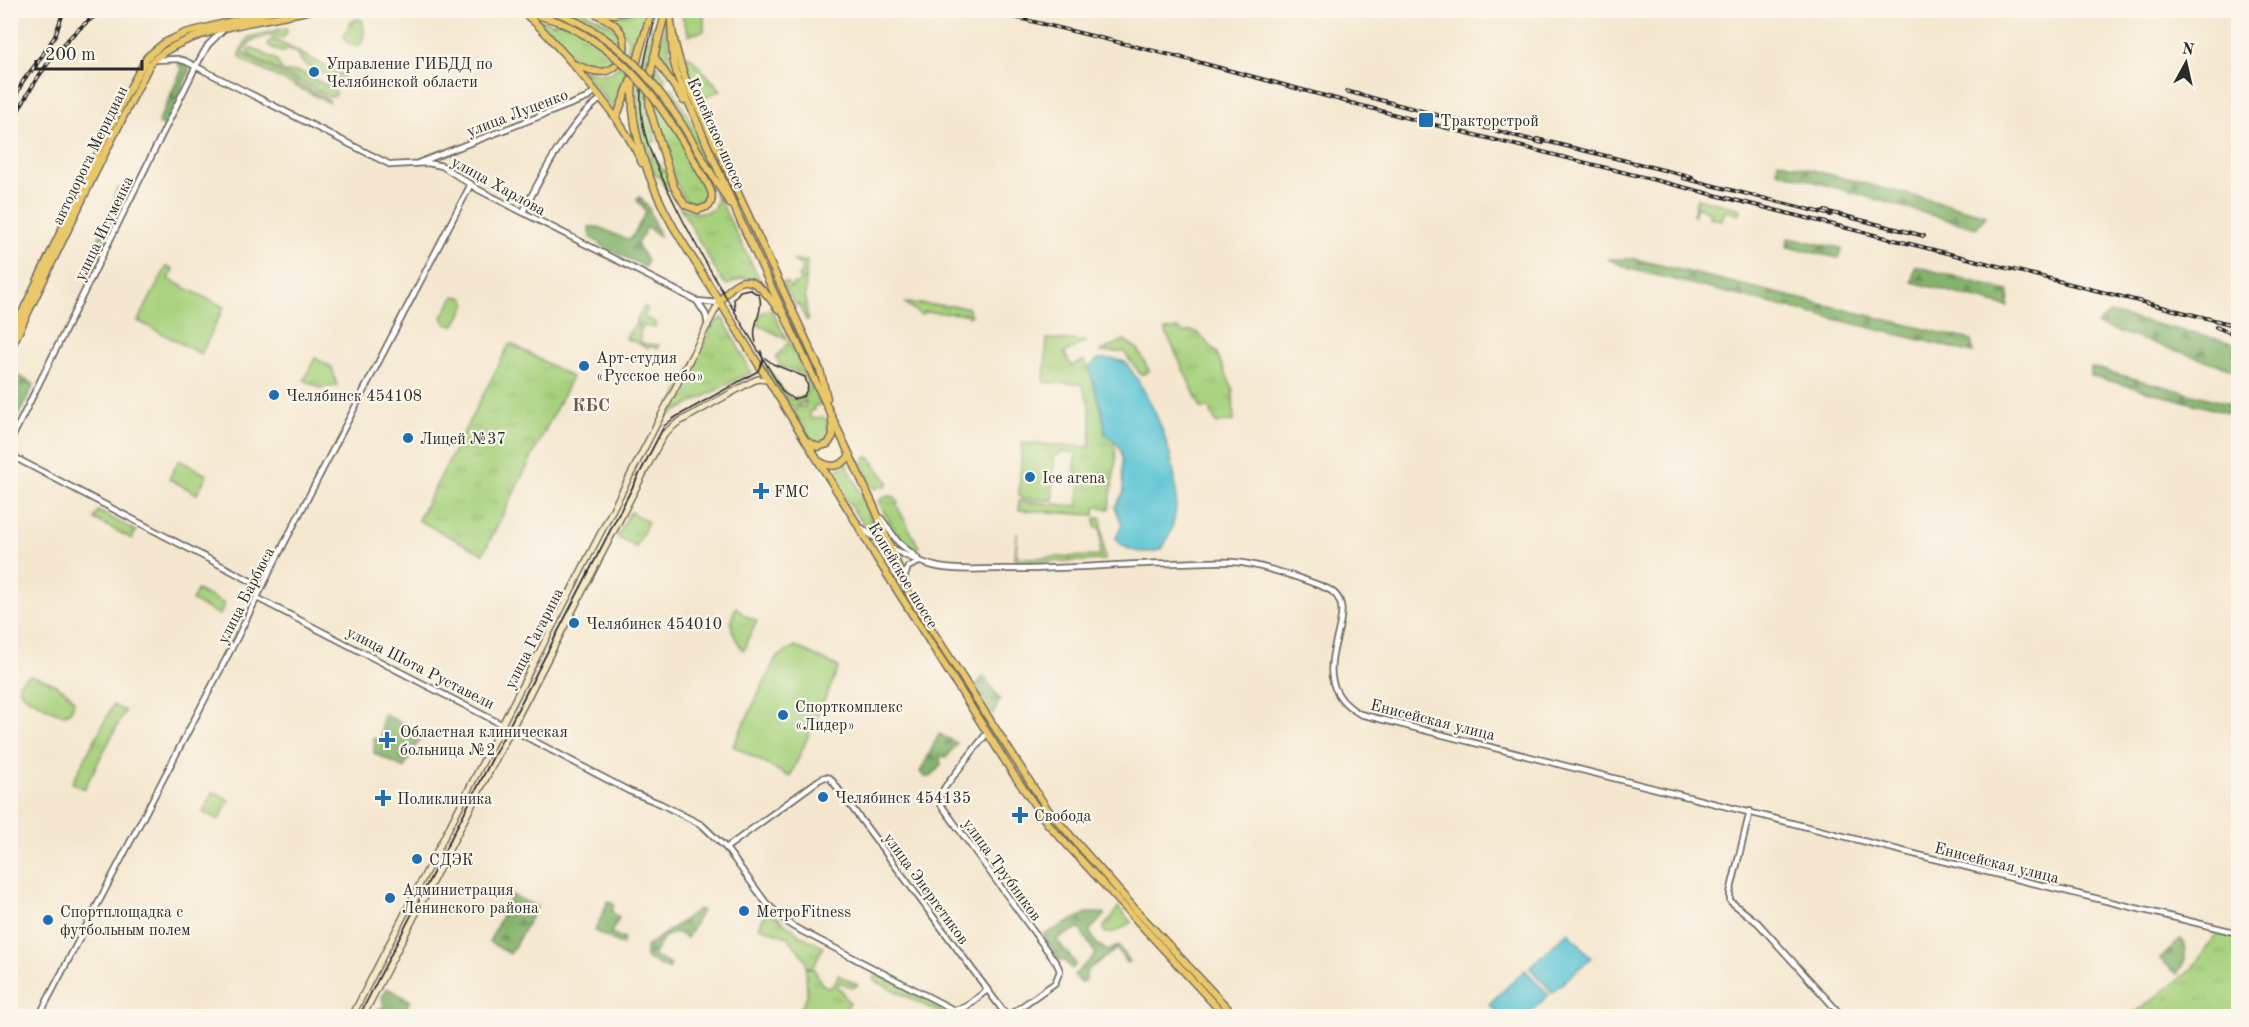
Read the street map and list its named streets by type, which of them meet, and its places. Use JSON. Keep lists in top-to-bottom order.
{
  "streets": {
    "main road": [
      "Копейское шоссе",
      "автодорога Меридиан",
      "улица Гагарина",
      "улица Шота Руставели",
      "улица Трубников"
    ],
    "street": [
      "улица Луценко",
      "улица Харлова",
      "улица Игуменка",
      "улица Барбюса",
      "Енисейская улица",
      "улица Энергетиков"
    ]
  },
  "crossings": [
    ["улица Луценко", "улица Харлова"],
    ["Копейское шоссе", "улица Харлова"],
    ["Копейское шоссе", "улица Гагарина"],
    ["Копейское шоссе", "Енисейская улица"],
    ["Копейское шоссе", "улица Трубников"],
    ["автодорога Меридиан", "улица Харлова"],
    ["автодорога Меридиан", "улица Игуменка"],
    ["улица Харлова", "улица Игуменка"],
    ["улица Харлова", "улица Барбюса"],
    ["улица Харлова", "улица Гагарина"],
    ["улица Барбюса", "улица Шота Руставели"],
    ["улица Гагарина", "улица Шота Руставели"],
    ["улица Шота Руставели", "улица Энергетиков"],
    ["улица Трубников", "улица Энергетиков"]
  ],
  "districts": ["КБС"],
  "places": {
    "other": [
      "Управление ГИБДД по Челябинской области",
      "Арт-студия «Русское небо»",
      "Челябинск 454108",
      "Лицей №37",
      "Ice arena",
      "Челябинск 454010",
      "Спорткомплекс «Лидер»",
      "Челябинск 454135",
      "СДЭК",
      "Администрация Ленинского района",
      "МетроFitness",
      "Спортплощадка с футбольным полем"
    ],
    "transit": ["Тракторстрой"],
    "health": [
      "FMC",
      "Областная клиническая больница №2",
      "Поликлиника",
      "Свобода"
    ]
  },
  "scale_bar": "200 m",
  "north": "top"
}
